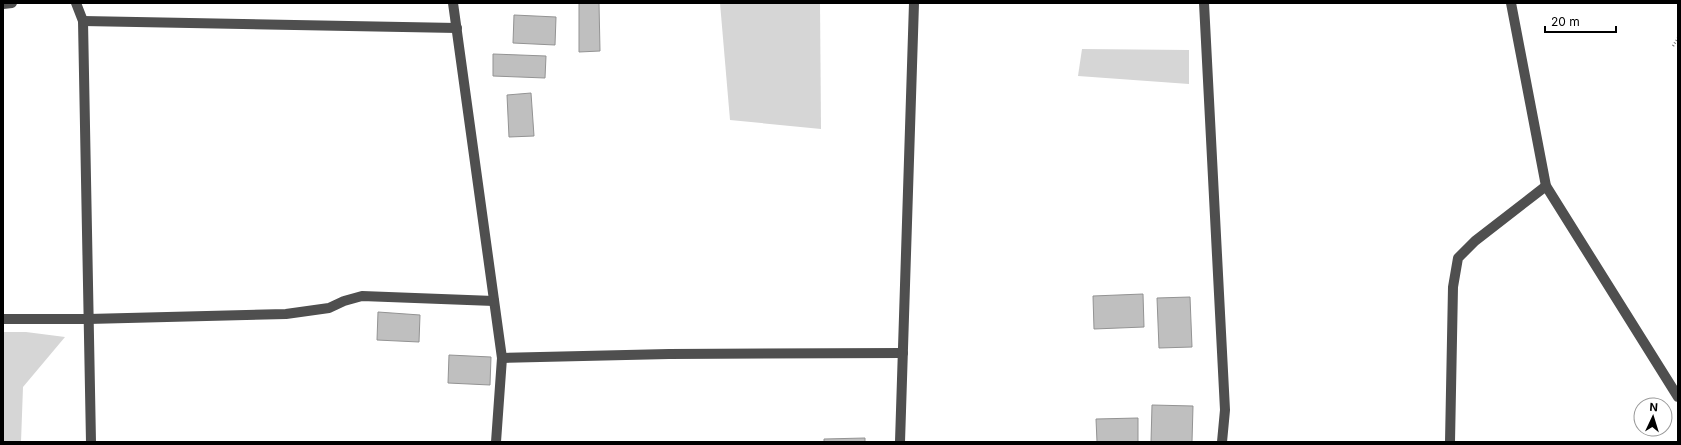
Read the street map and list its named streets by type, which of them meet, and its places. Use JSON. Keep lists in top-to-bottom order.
{
  "scale_bar": "20 m",
  "north": "top"
}
